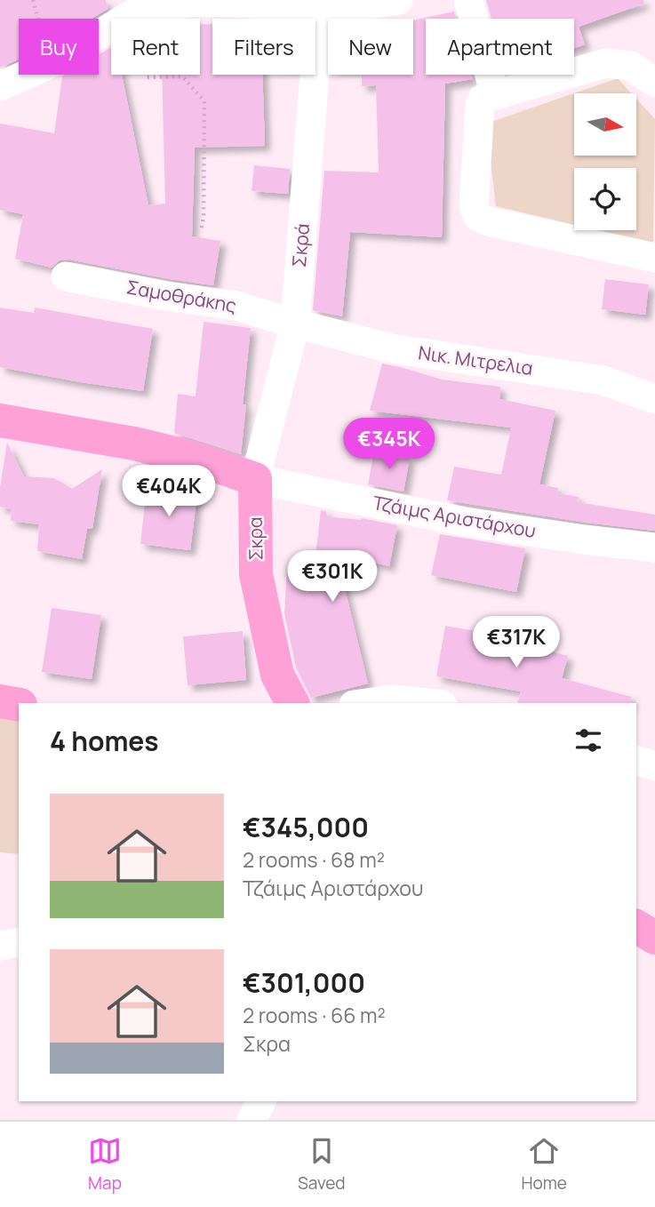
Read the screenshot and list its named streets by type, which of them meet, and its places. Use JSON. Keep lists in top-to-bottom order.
{
  "streets": {
    "main road": ["Σκρα"],
    "street": [
      "Σκρά",
      "Σαμοθράκης",
      "Νικ. Μιτρελια",
      "Τζάιμς Αριστάρχου"
    ]
  },
  "crossings": [
    ["Σκρά", "Σαμοθράκης"],
    ["Σκρά", "Νικ. Μιτρελια"],
    ["Σκρά", "Τζάιμς Αριστάρχου"],
    ["Σκρά", "Σκρα"],
    ["Σαμοθράκης", "Νικ. Μιτρελια"],
    ["Τζάιμς Αριστάρχου", "Σκρα"]
  ],
  "north": "right",
  "page": {
    "chip": [
      "Buy",
      "Rent",
      "Filters",
      "New",
      "Apartment"
    ],
    "price": [
      "€345K",
      "€404K",
      "€301K",
      "€317K"
    ],
    "heading": "4 homes",
    "list": [
      {
        "name": "€345,000",
        "note": "2 rooms · 68 m² · Τζάιμς Αριστάρχου"
      },
      {
        "name": "€301,000",
        "note": "2 rooms · 66 m² · Σκρα"
      }
    ],
    "tabs": ["Map", "Saved", "Home"]
  }
}
